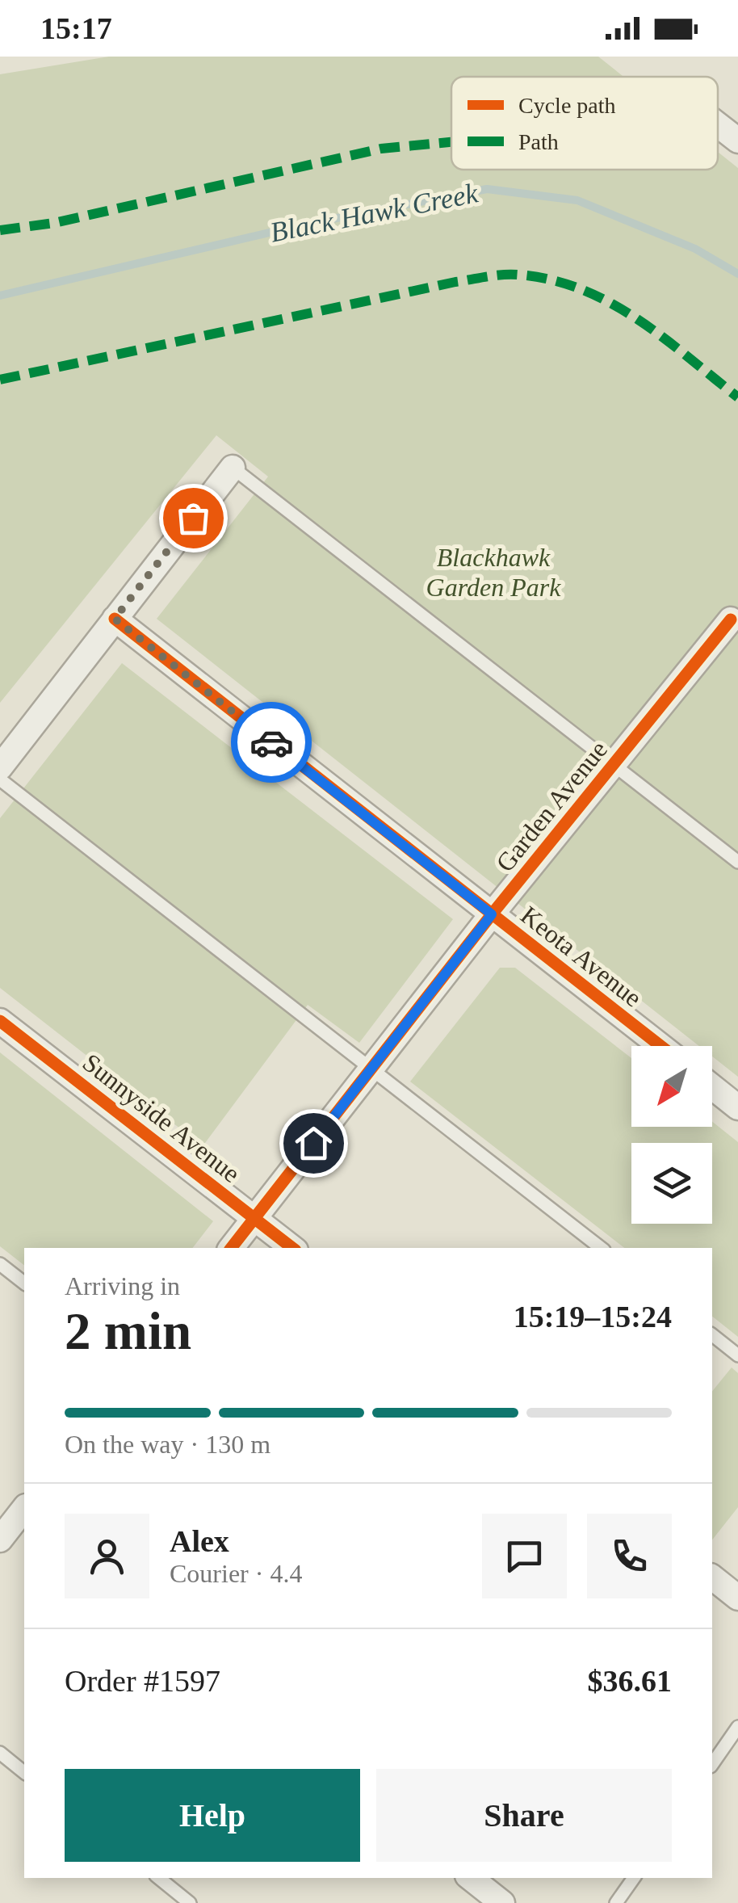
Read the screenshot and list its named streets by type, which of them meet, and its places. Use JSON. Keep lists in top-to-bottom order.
{
  "streets": {
    "street": ["Garden Avenue", "Keota Avenue", "Sunnyside Avenue"]
  },
  "crossings": [
    ["Garden Avenue", "Keota Avenue"],
    ["Garden Avenue", "Sunnyside Avenue"]
  ],
  "water": ["Black Hawk Creek"],
  "parks": ["Blackhawk Garden Park"],
  "legend": ["Cycle path", "Path"],
  "north": "bottom left",
  "page": {
    "status": "15:17",
    "heading": ["2 min", "Arriving in", "15:19–15:24"],
    "panel": [
      "Alex",
      "Courier · 4.4",
      "Order #1597",
      "$36.61"
    ],
    "bar": "On the way · 130 m",
    "buttons": ["Help", "Share"]
  }
}
